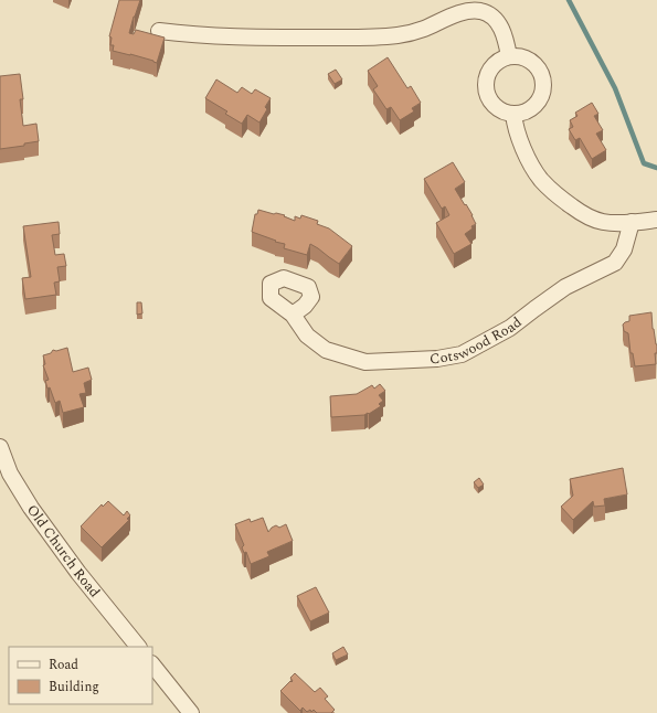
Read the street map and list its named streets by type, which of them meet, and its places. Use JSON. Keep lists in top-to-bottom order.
{
  "streets": {
    "street": ["Cotswood Road", "Old Church Road"]
  },
  "legend": ["Road", "Building"]
}
